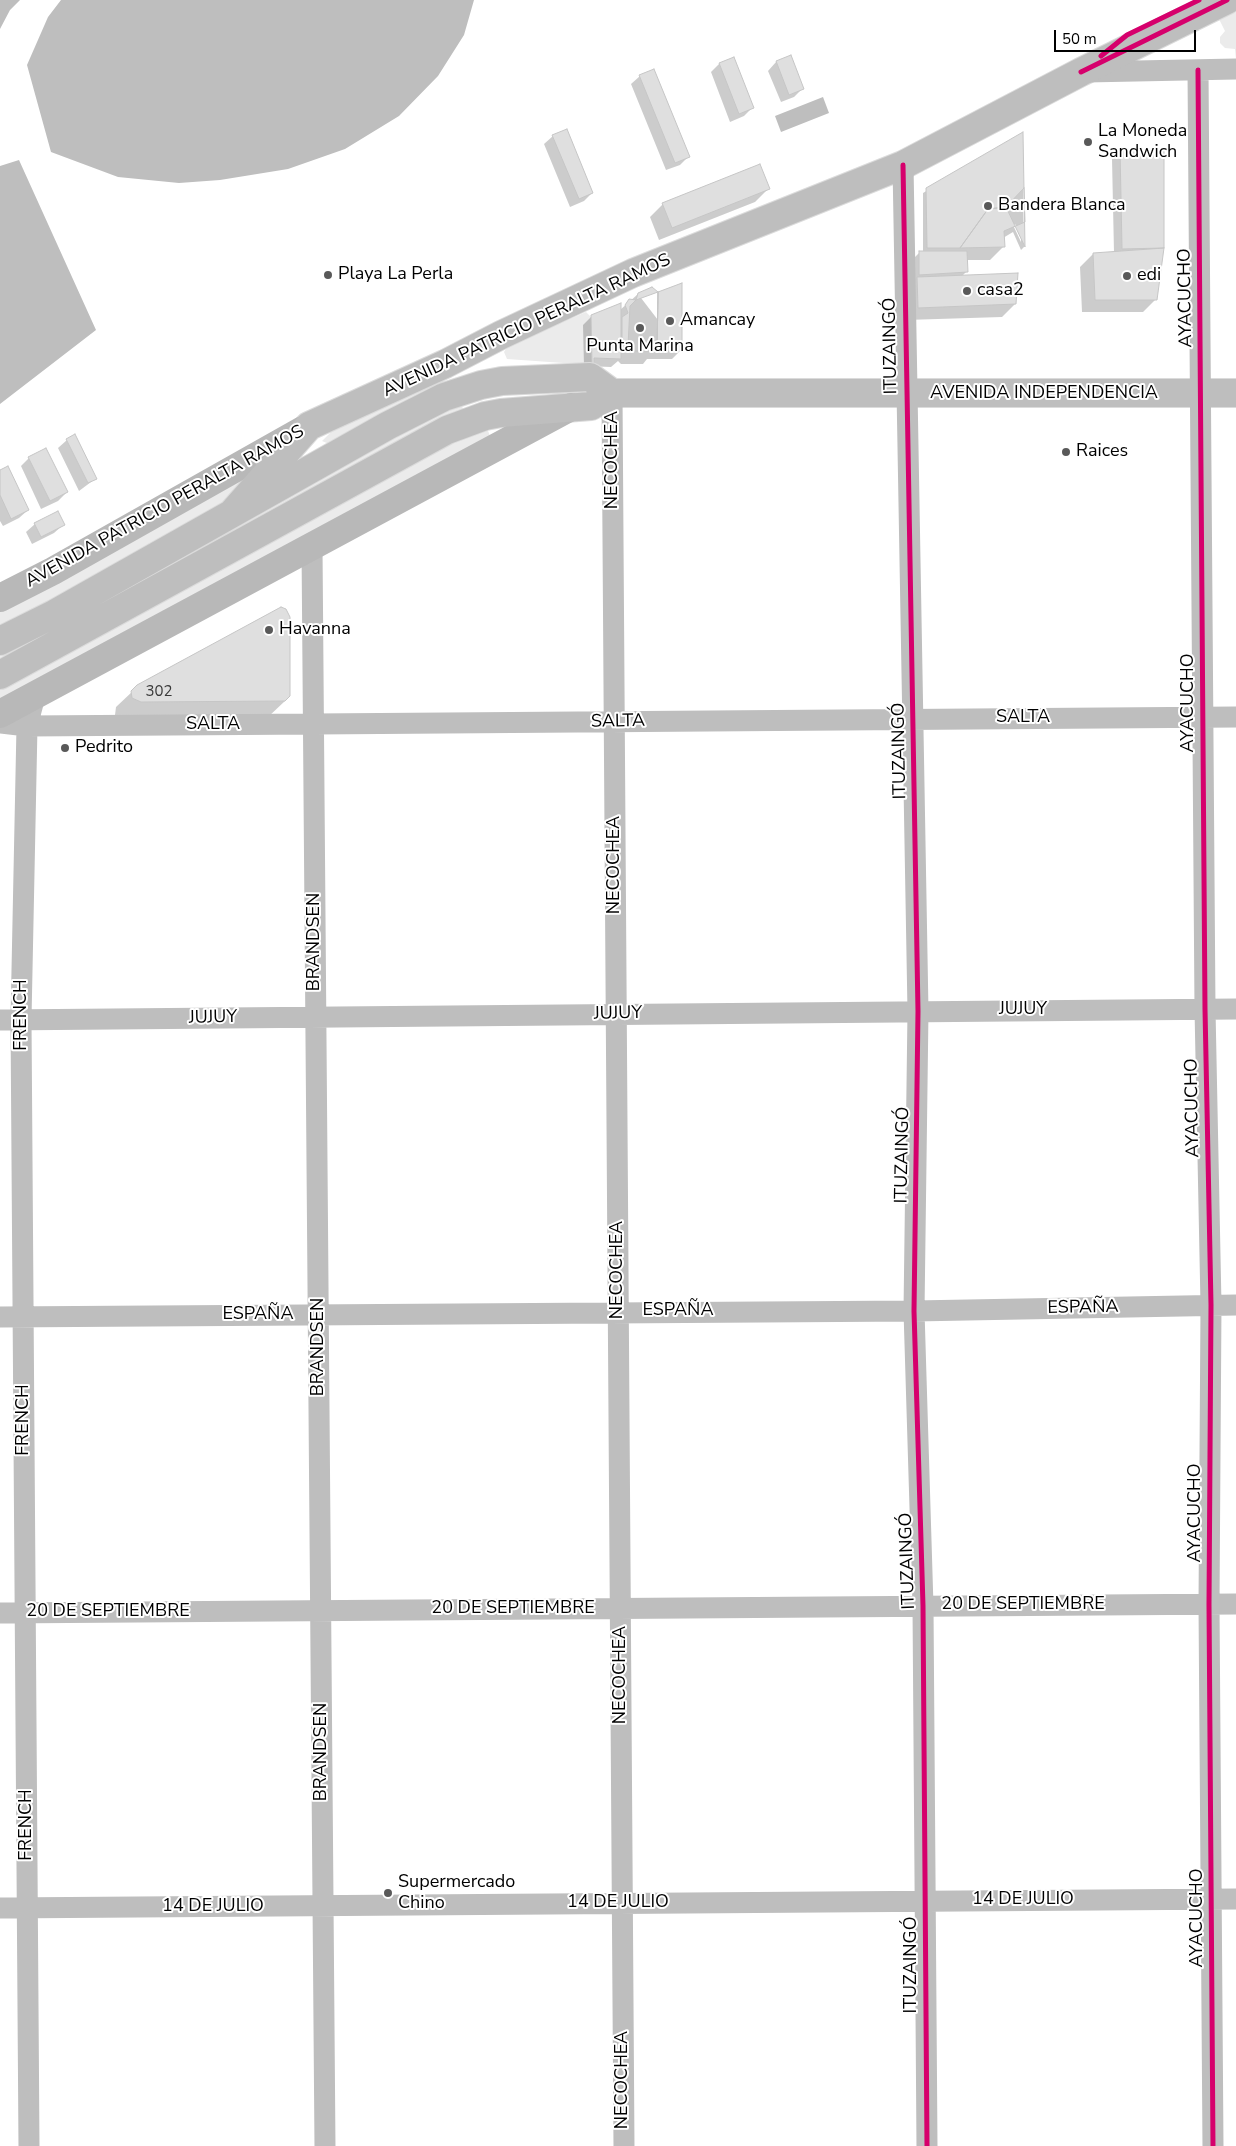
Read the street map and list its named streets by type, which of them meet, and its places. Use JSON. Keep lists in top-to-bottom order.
{
  "streets": {
    "main road": ["AVENIDA PATRICIO PERALTA RAMOS", "AVENIDA INDEPENDENCIA"],
    "street": [
      "AYACUCHO",
      "ITUZAINGÓ",
      "NECOCHEA",
      "SALTA",
      "BRANDSEN",
      "JUJUY",
      "FRENCH",
      "ESPAÑA",
      "20 DE SEPTIEMBRE",
      "14 DE JULIO"
    ]
  },
  "crossings": [
    ["AYACUCHO", "AVENIDA INDEPENDENCIA"],
    ["AYACUCHO", "SALTA"],
    ["AYACUCHO", "JUJUY"],
    ["AYACUCHO", "ESPAÑA"],
    ["AYACUCHO", "20 DE SEPTIEMBRE"],
    ["AYACUCHO", "14 DE JULIO"],
    ["AVENIDA PATRICIO PERALTA RAMOS", "ITUZAINGÓ"],
    ["AVENIDA PATRICIO PERALTA RAMOS", "AVENIDA INDEPENDENCIA"],
    ["AVENIDA PATRICIO PERALTA RAMOS", "NECOCHEA"],
    ["ITUZAINGÓ", "AVENIDA INDEPENDENCIA"],
    ["ITUZAINGÓ", "SALTA"],
    ["ITUZAINGÓ", "JUJUY"],
    ["ITUZAINGÓ", "ESPAÑA"],
    ["ITUZAINGÓ", "20 DE SEPTIEMBRE"],
    ["ITUZAINGÓ", "14 DE JULIO"],
    ["AVENIDA INDEPENDENCIA", "NECOCHEA"],
    ["NECOCHEA", "SALTA"],
    ["NECOCHEA", "JUJUY"],
    ["NECOCHEA", "ESPAÑA"],
    ["NECOCHEA", "20 DE SEPTIEMBRE"],
    ["NECOCHEA", "14 DE JULIO"],
    ["SALTA", "BRANDSEN"],
    ["SALTA", "FRENCH"],
    ["BRANDSEN", "JUJUY"],
    ["BRANDSEN", "ESPAÑA"],
    ["BRANDSEN", "20 DE SEPTIEMBRE"],
    ["BRANDSEN", "14 DE JULIO"],
    ["JUJUY", "FRENCH"],
    ["FRENCH", "ESPAÑA"],
    ["FRENCH", "20 DE SEPTIEMBRE"],
    ["FRENCH", "14 DE JULIO"]
  ],
  "places": [
    "La Moneda Sandwich",
    "Bandera Blanca",
    "Playa La Perla",
    "edi",
    "casa2",
    "Amancay",
    "Punta Marina",
    "Raices",
    "Havanna",
    "Pedrito",
    "Supermercado Chino"
  ],
  "house_numbers": ["302"],
  "scale_bar": "50 m"
}
